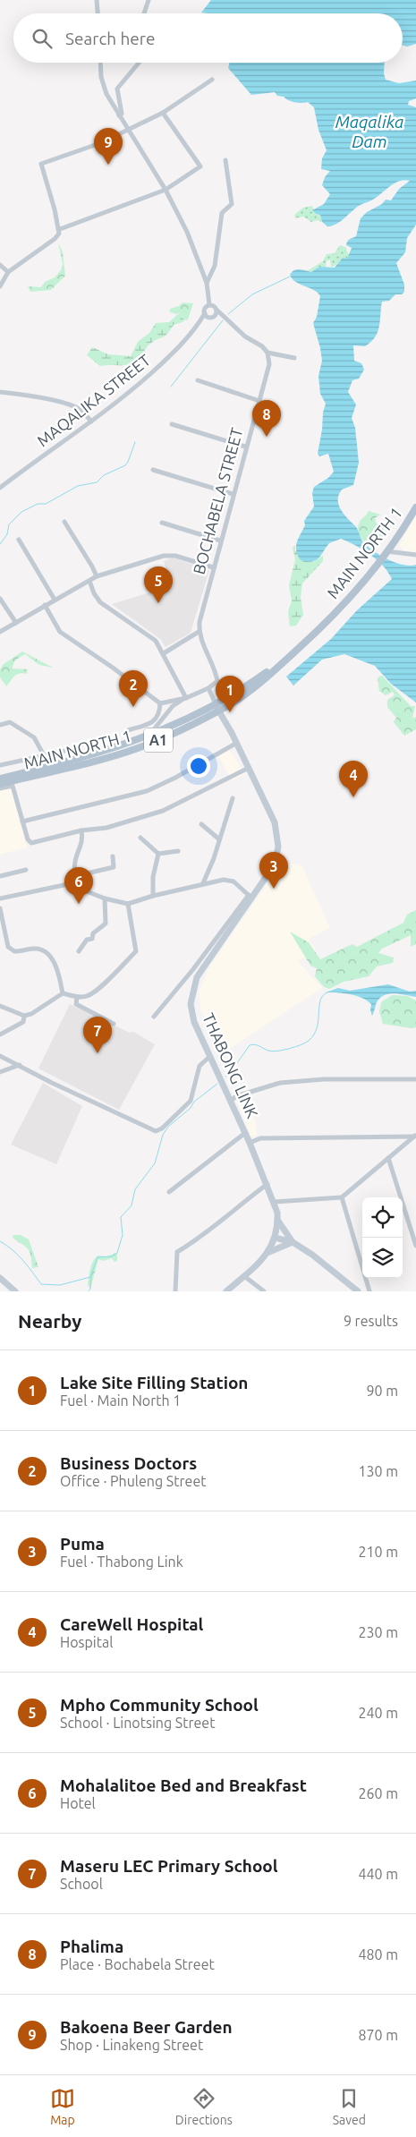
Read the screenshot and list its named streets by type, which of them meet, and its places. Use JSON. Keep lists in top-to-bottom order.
{
  "streets": {
    "main road": ["MAIN NORTH 1", "A1", "THABONG LINK"],
    "street": ["MAQALIKA STREET", "BOCHABELA STREET"]
  },
  "crossings": [
    ["MAIN NORTH 1", "THABONG LINK"]
  ],
  "water": ["Maqalika Dam"],
  "page": {
    "search": "Search here",
    "pins": [
      "9",
      "8",
      "5",
      "2",
      "1",
      "4",
      "3",
      "6",
      "7"
    ],
    "heading": ["Nearby", "9 results"],
    "list": [
      {
        "mark": "1",
        "name": "Lake Site Filling Station",
        "note": "Fuel · Main North 1",
        "value": "90 m"
      },
      {
        "mark": "2",
        "name": "Business Doctors",
        "note": "Office · Phuleng Street",
        "value": "130 m"
      },
      {
        "mark": "3",
        "name": "Puma",
        "note": "Fuel · Thabong Link",
        "value": "210 m"
      },
      {
        "mark": "4",
        "name": "CareWell Hospital",
        "note": "Hospital",
        "value": "230 m"
      },
      {
        "mark": "5",
        "name": "Mpho Community School",
        "note": "School · Linotsing Street",
        "value": "240 m"
      },
      {
        "mark": "6",
        "name": "Mohalalitoe Bed and Breakfast",
        "note": "Hotel",
        "value": "260 m"
      },
      {
        "mark": "7",
        "name": "Maseru LEC Primary School",
        "note": "School",
        "value": "440 m"
      },
      {
        "mark": "8",
        "name": "Phalima",
        "note": "Place · Bochabela Street",
        "value": "480 m"
      },
      {
        "mark": "9",
        "name": "Bakoena Beer Garden",
        "note": "Shop · Linakeng Street",
        "value": "870 m"
      }
    ],
    "nav": ["Map", "Directions", "Saved"]
  }
}
